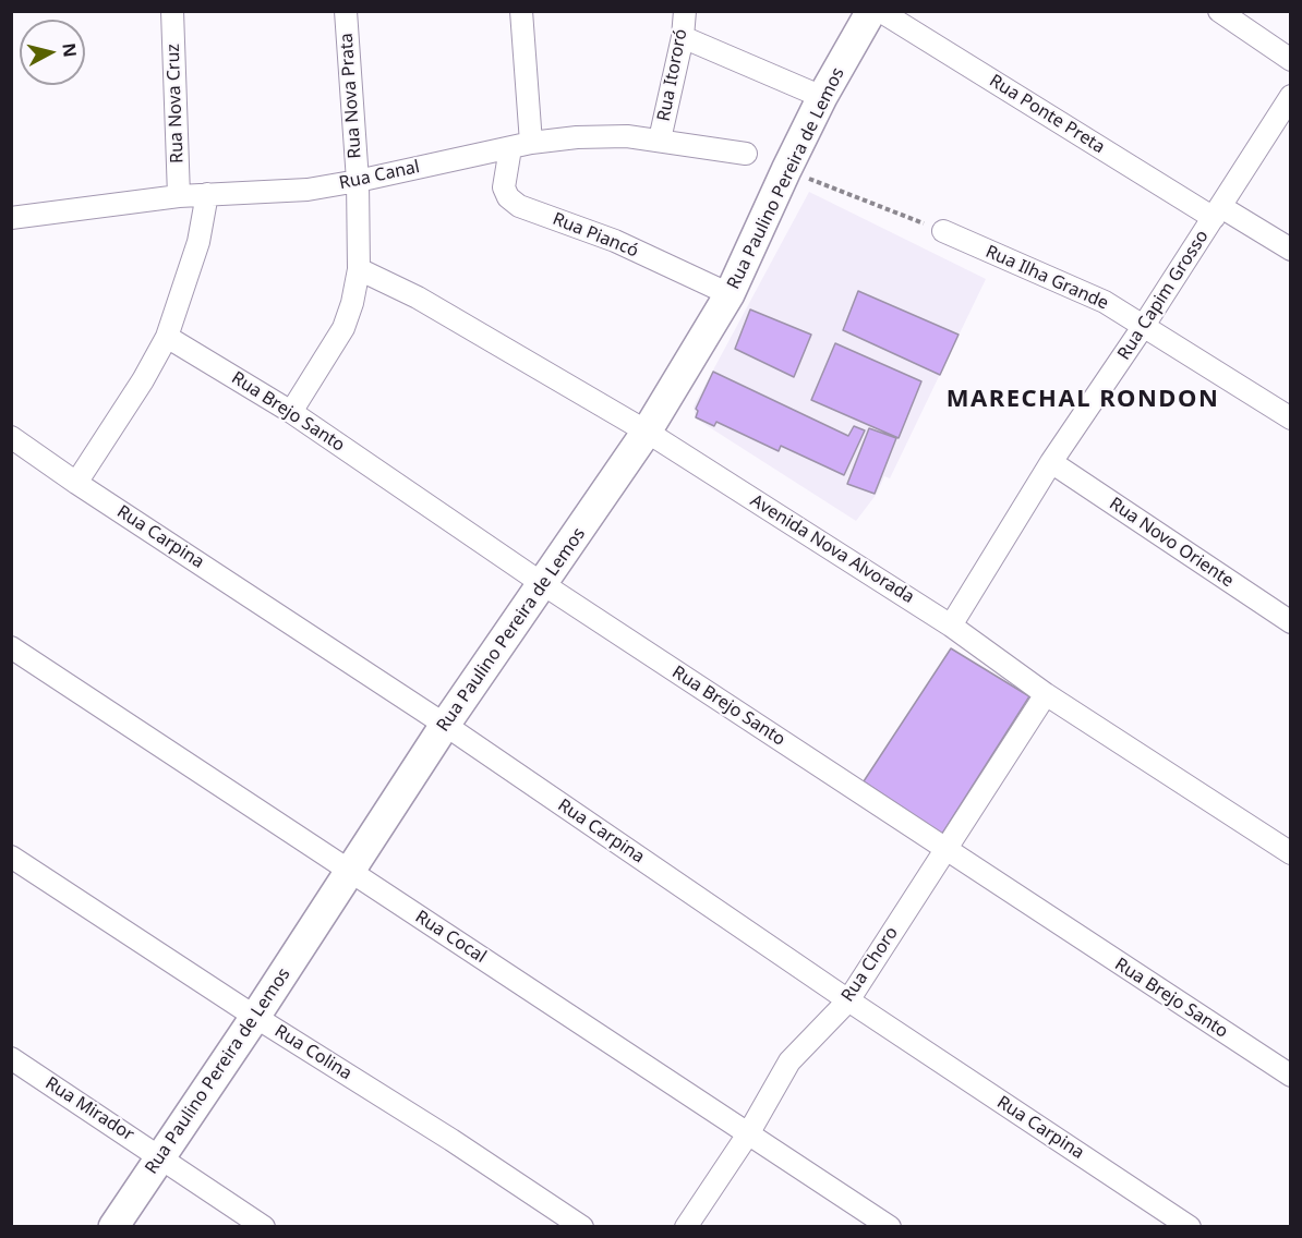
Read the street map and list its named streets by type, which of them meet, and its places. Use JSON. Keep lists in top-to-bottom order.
{
  "streets": {
    "street": [
      "Rua Itororó",
      "Rua Nova Prata",
      "Rua Nova Cruz",
      "Rua Ponte Preta",
      "Rua Canal",
      "Rua Paulino Pereira de Lemos",
      "Rua Piancó",
      "Rua Ilha Grande",
      "Rua Capim Grosso",
      "Rua Brejo Santo",
      "Rua Carpina",
      "Rua Novo Oriente",
      "Avenida Nova Alvorada",
      "Rua Cocal",
      "Rua Choro",
      "Rua Colina",
      "Rua Mirador"
    ]
  },
  "crossings": [
    ["Rua Itororó", "Rua Canal"],
    ["Rua Nova Prata", "Rua Canal"],
    ["Rua Nova Prata", "Rua Brejo Santo"],
    ["Rua Nova Prata", "Avenida Nova Alvorada"],
    ["Rua Nova Cruz", "Rua Canal"],
    ["Rua Ponte Preta", "Rua Capim Grosso"],
    ["Rua Canal", "Rua Piancó"],
    ["Rua Paulino Pereira de Lemos", "Rua Piancó"],
    ["Rua Paulino Pereira de Lemos", "Rua Brejo Santo"],
    ["Rua Paulino Pereira de Lemos", "Rua Carpina"],
    ["Rua Paulino Pereira de Lemos", "Avenida Nova Alvorada"],
    ["Rua Paulino Pereira de Lemos", "Rua Cocal"],
    ["Rua Paulino Pereira de Lemos", "Rua Colina"],
    ["Rua Paulino Pereira de Lemos", "Rua Mirador"],
    ["Rua Ilha Grande", "Rua Capim Grosso"],
    ["Rua Capim Grosso", "Rua Novo Oriente"],
    ["Rua Capim Grosso", "Avenida Nova Alvorada"],
    ["Rua Brejo Santo", "Rua Choro"],
    ["Rua Carpina", "Rua Choro"],
    ["Avenida Nova Alvorada", "Rua Choro"],
    ["Rua Cocal", "Rua Choro"]
  ],
  "districts": ["MARECHAL RONDON"],
  "north": "right"
}
